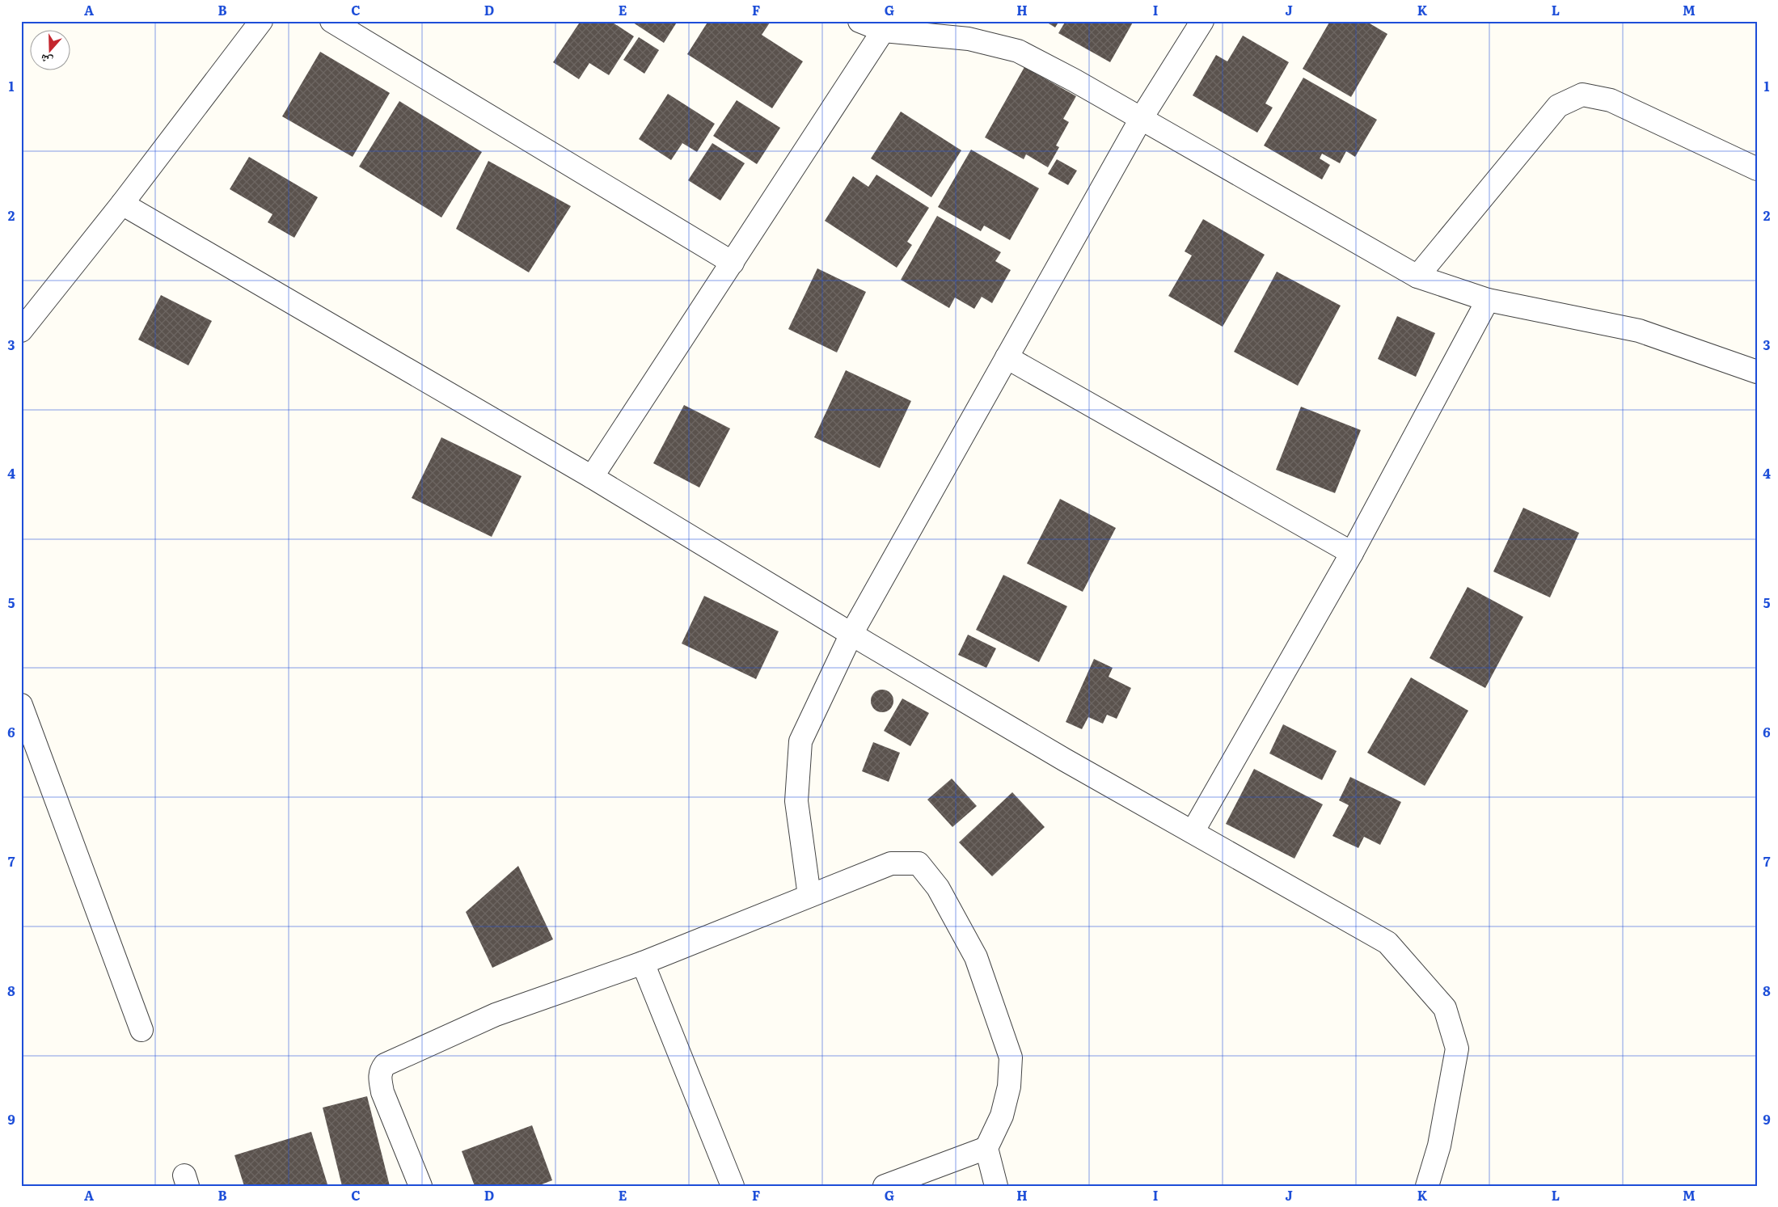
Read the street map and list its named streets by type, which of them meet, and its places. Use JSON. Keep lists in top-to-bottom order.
{
  "north": "bottom",
  "grid": {
    "columns": [
      "A",
      "B",
      "C",
      "D",
      "E",
      "F",
      "G",
      "H",
      "I",
      "J",
      "K",
      "L",
      "M"
    ],
    "rows": [
      "1",
      "2",
      "3",
      "4",
      "5",
      "6",
      "7",
      "8",
      "9"
    ]
  }
}
